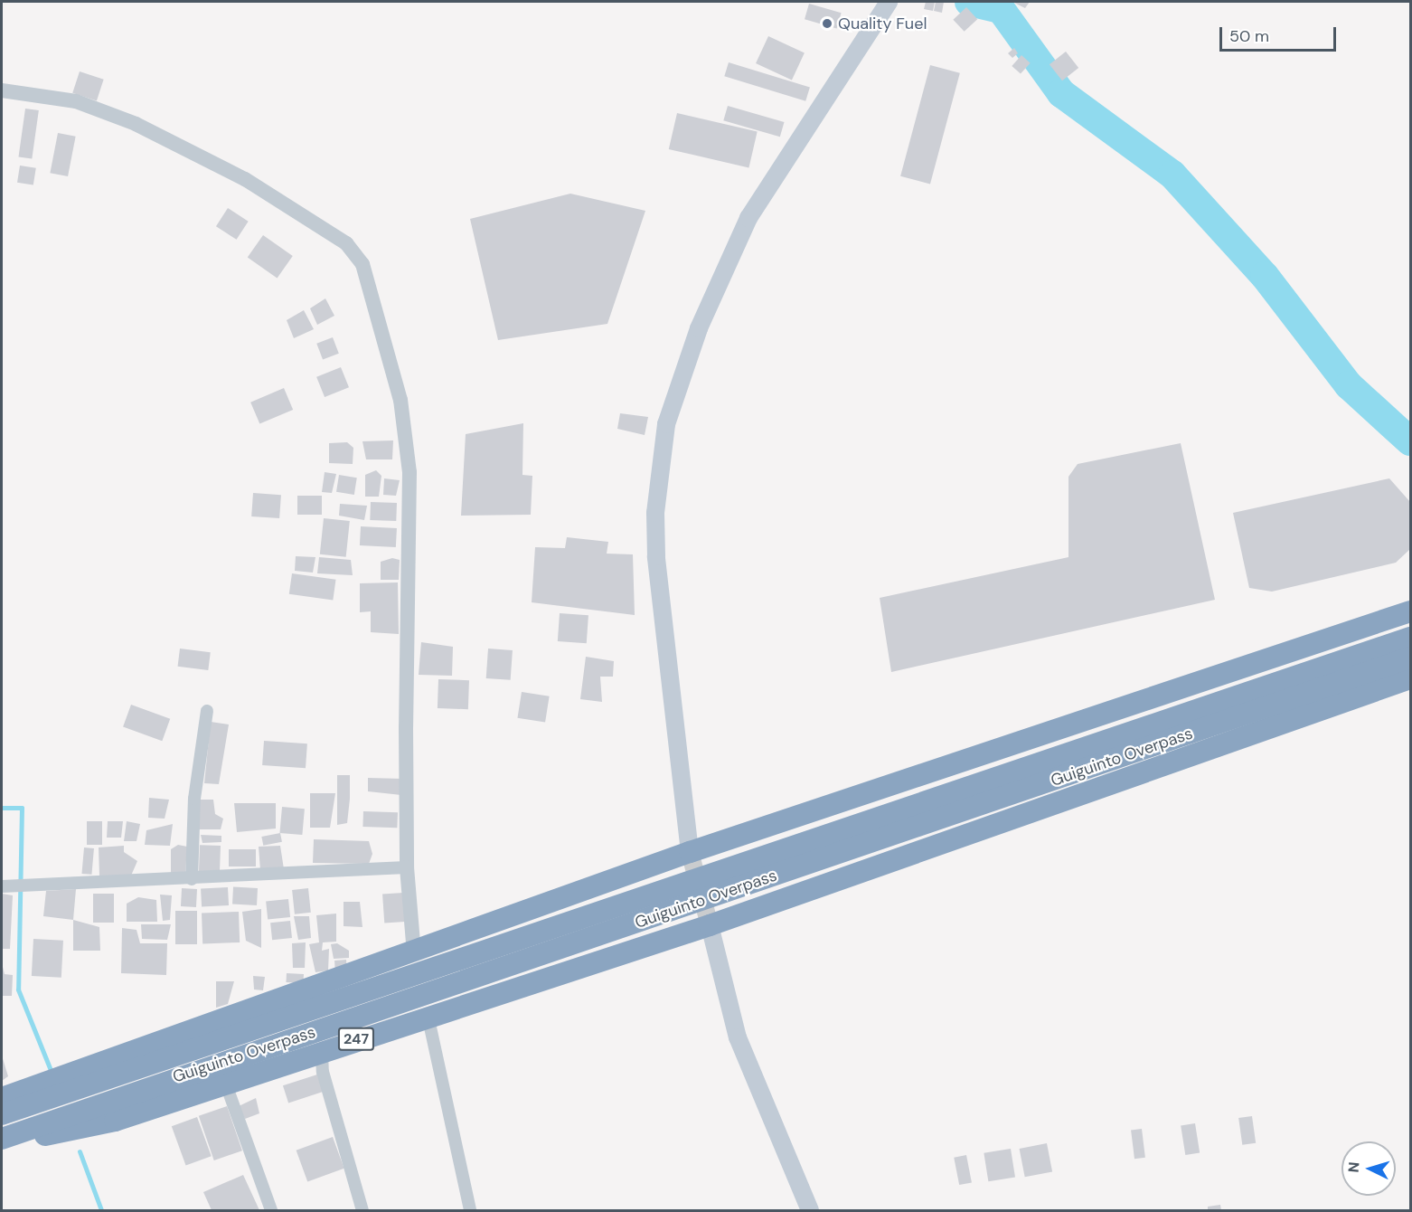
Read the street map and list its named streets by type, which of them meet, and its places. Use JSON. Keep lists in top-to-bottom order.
{
  "streets": {
    "highway": ["Guiguinto Overpass", "247"]
  },
  "places": ["Quality Fuel"],
  "scale_bar": "50 m",
  "north": "left"
}
